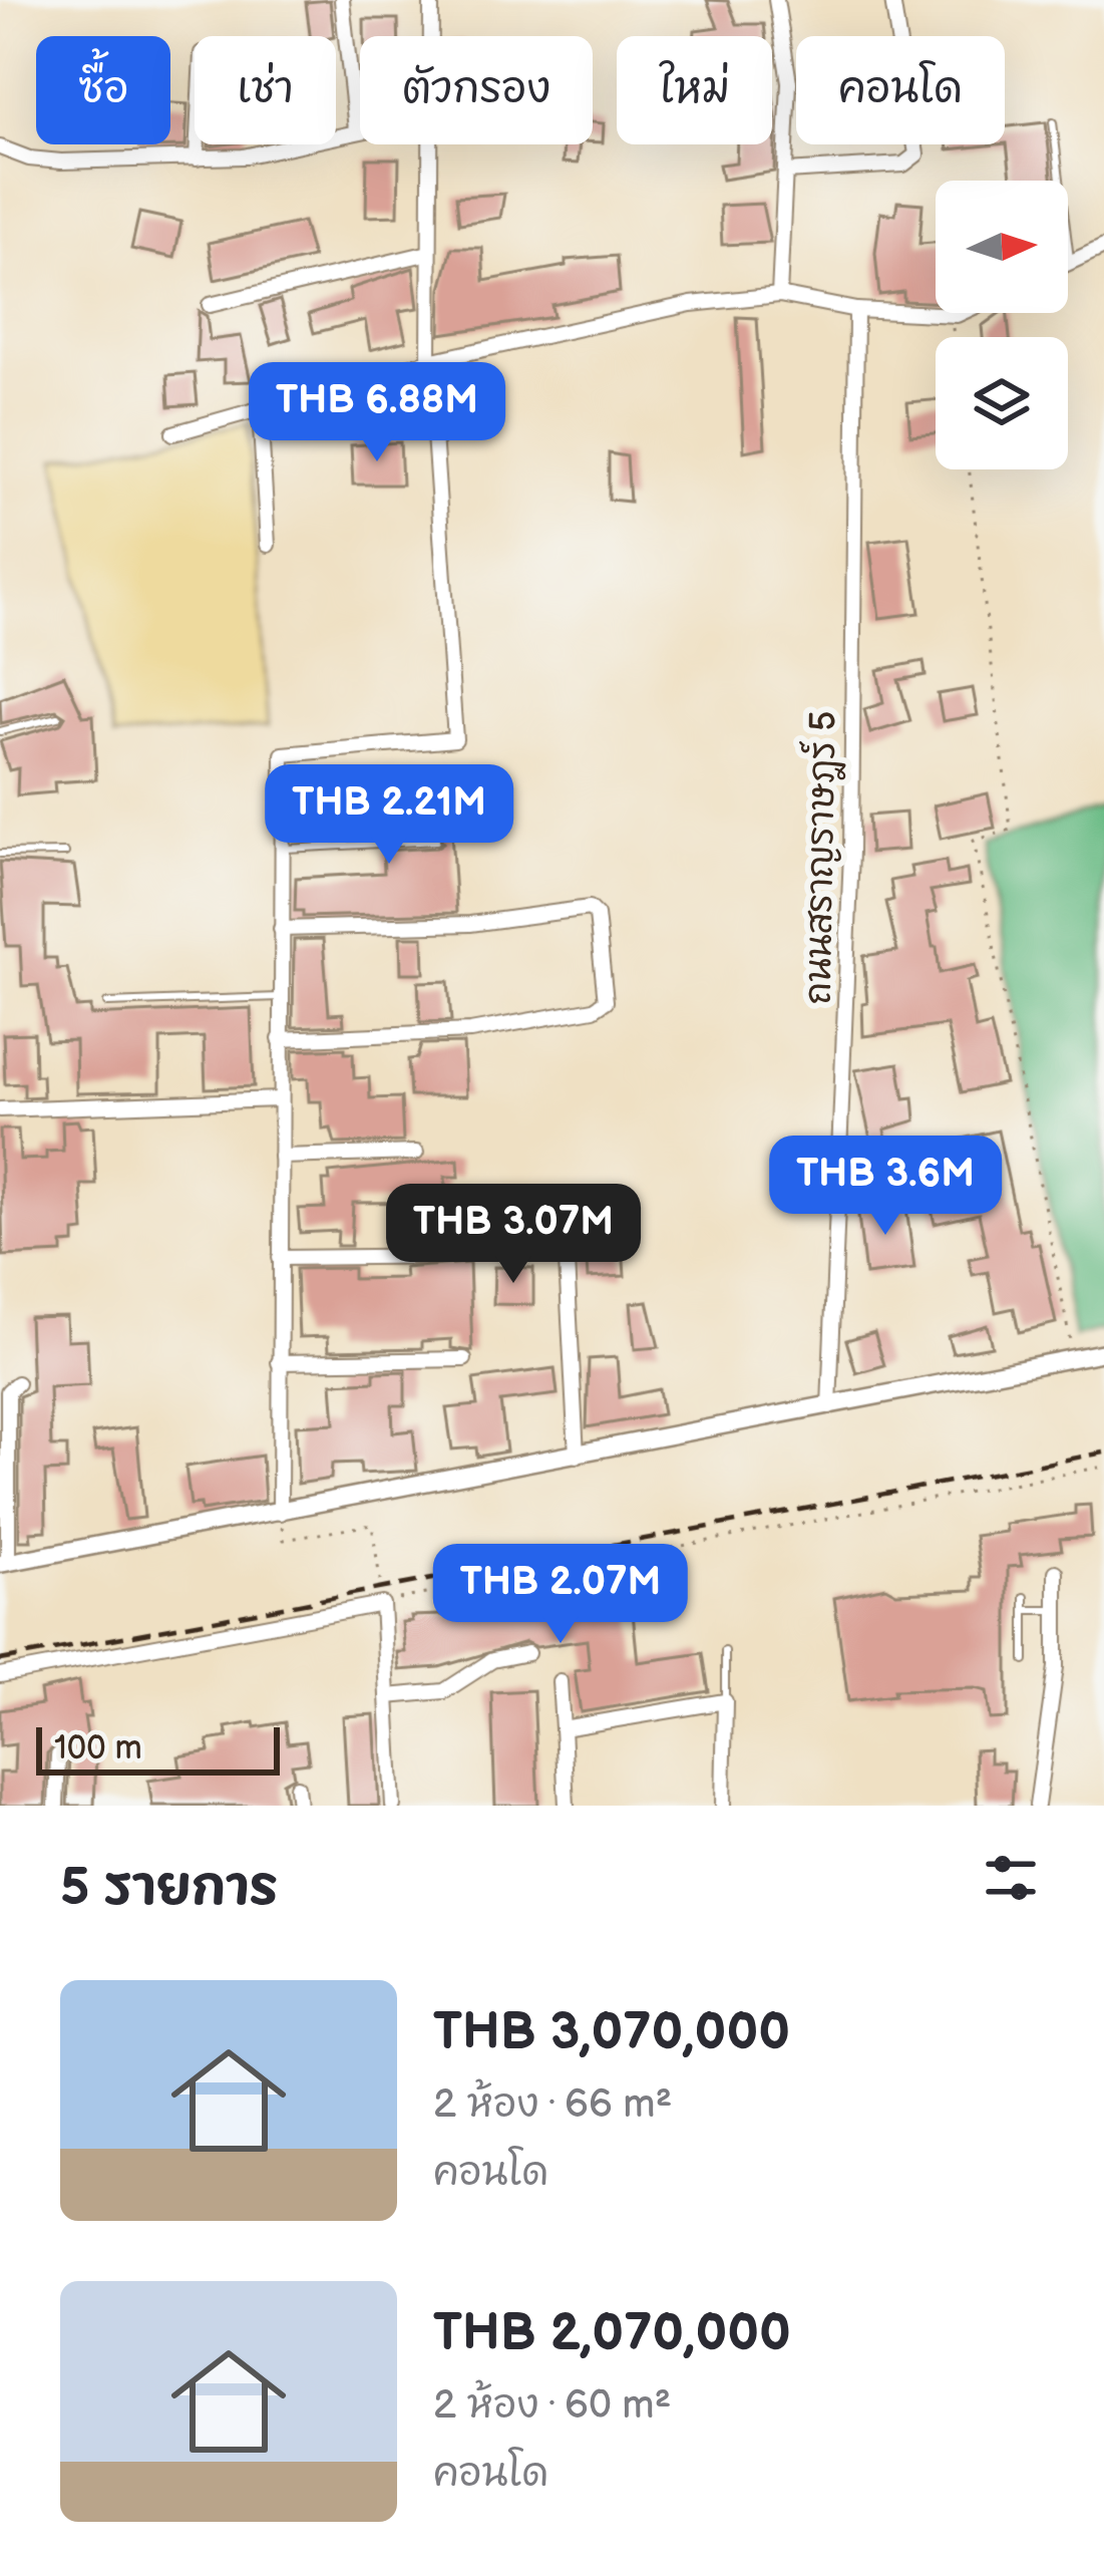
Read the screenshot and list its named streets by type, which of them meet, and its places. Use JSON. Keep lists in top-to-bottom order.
{
  "streets": {
    "street": ["ถนนสราญราษฎร์ 5"]
  },
  "scale_bar": "100 m",
  "north": "right",
  "page": {
    "chip": [
      "ซื้อ",
      "เช่า",
      "ตัวกรอง",
      "ใหม่",
      "คอนโด"
    ],
    "price": [
      "THB 6.88M",
      "THB 2.21M",
      "THB 3.6M",
      "THB 3.07M",
      "THB 2.07M"
    ],
    "scale": "100 m",
    "heading": "5 รายการ",
    "list": [
      {
        "name": "THB 3,070,000",
        "note": "2 ห้อง · 66 m² · คอนโด"
      },
      {
        "name": "THB 2,070,000",
        "note": "2 ห้อง · 60 m² · คอนโด"
      }
    ]
  }
}
